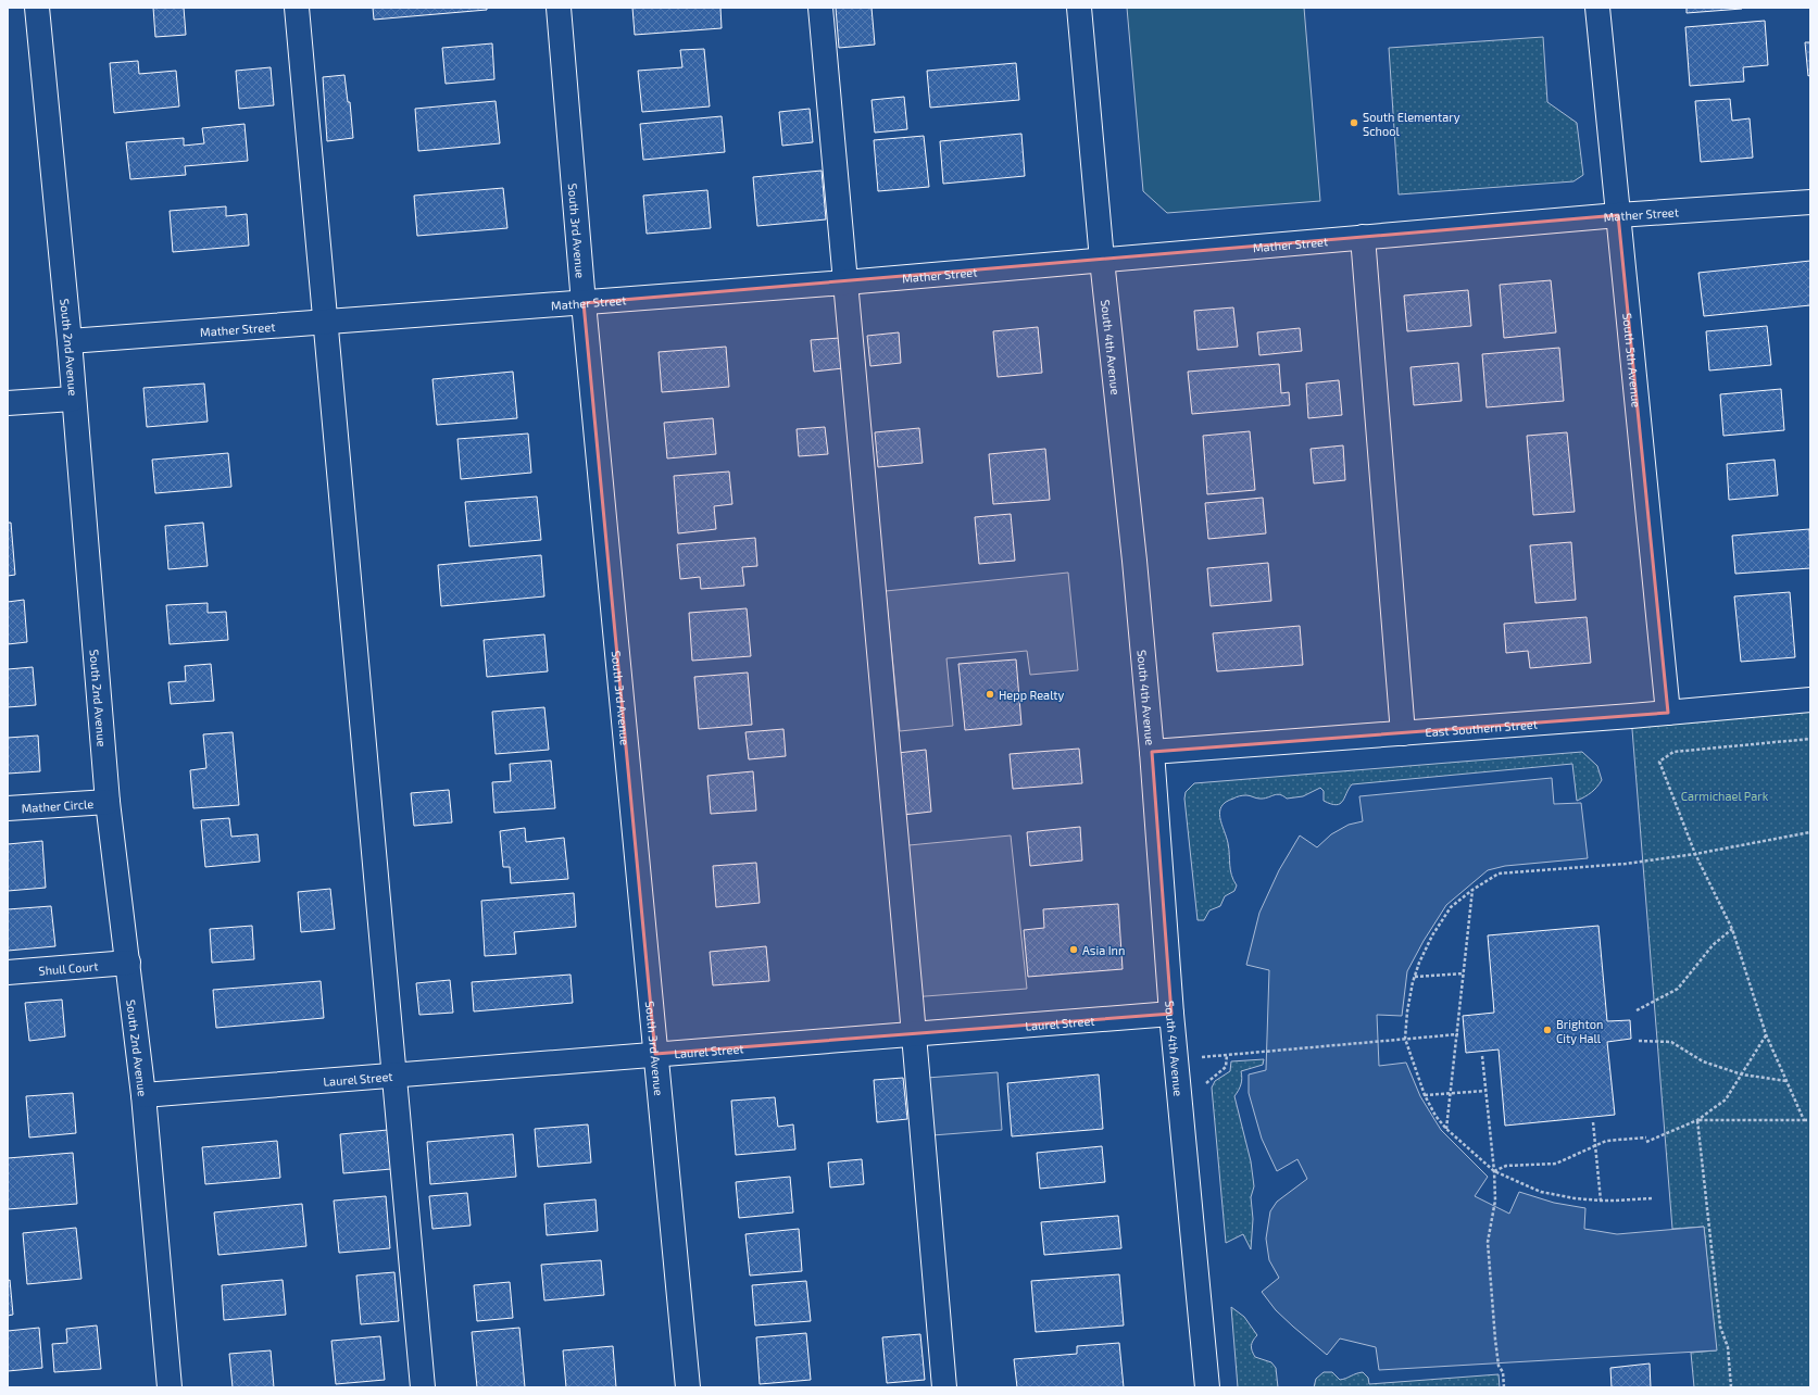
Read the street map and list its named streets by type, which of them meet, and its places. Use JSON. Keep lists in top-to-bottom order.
{
  "streets": {
    "street": [
      "Mather Street",
      "South 3rd Avenue",
      "South 4th Avenue",
      "South 2nd Avenue",
      "South 5th Avenue",
      "East Southern Street",
      "Mather Circle",
      "Shull Court",
      "Laurel Street"
    ]
  },
  "crossings": [
    ["Mather Street", "South 3rd Avenue"],
    ["Mather Street", "South 4th Avenue"],
    ["Mather Street", "South 2nd Avenue"],
    ["Mather Street", "South 5th Avenue"],
    ["South 3rd Avenue", "Laurel Street"],
    ["South 4th Avenue", "East Southern Street"],
    ["South 4th Avenue", "Laurel Street"],
    ["South 2nd Avenue", "Mather Circle"],
    ["South 2nd Avenue", "Shull Court"],
    ["South 2nd Avenue", "Laurel Street"],
    ["South 5th Avenue", "East Southern Street"]
  ],
  "parks": ["Carmichael Park"],
  "places": [
    "South Elementary School",
    "Hepp Realty",
    "Asia Inn",
    "Brighton City Hall"
  ]
}
